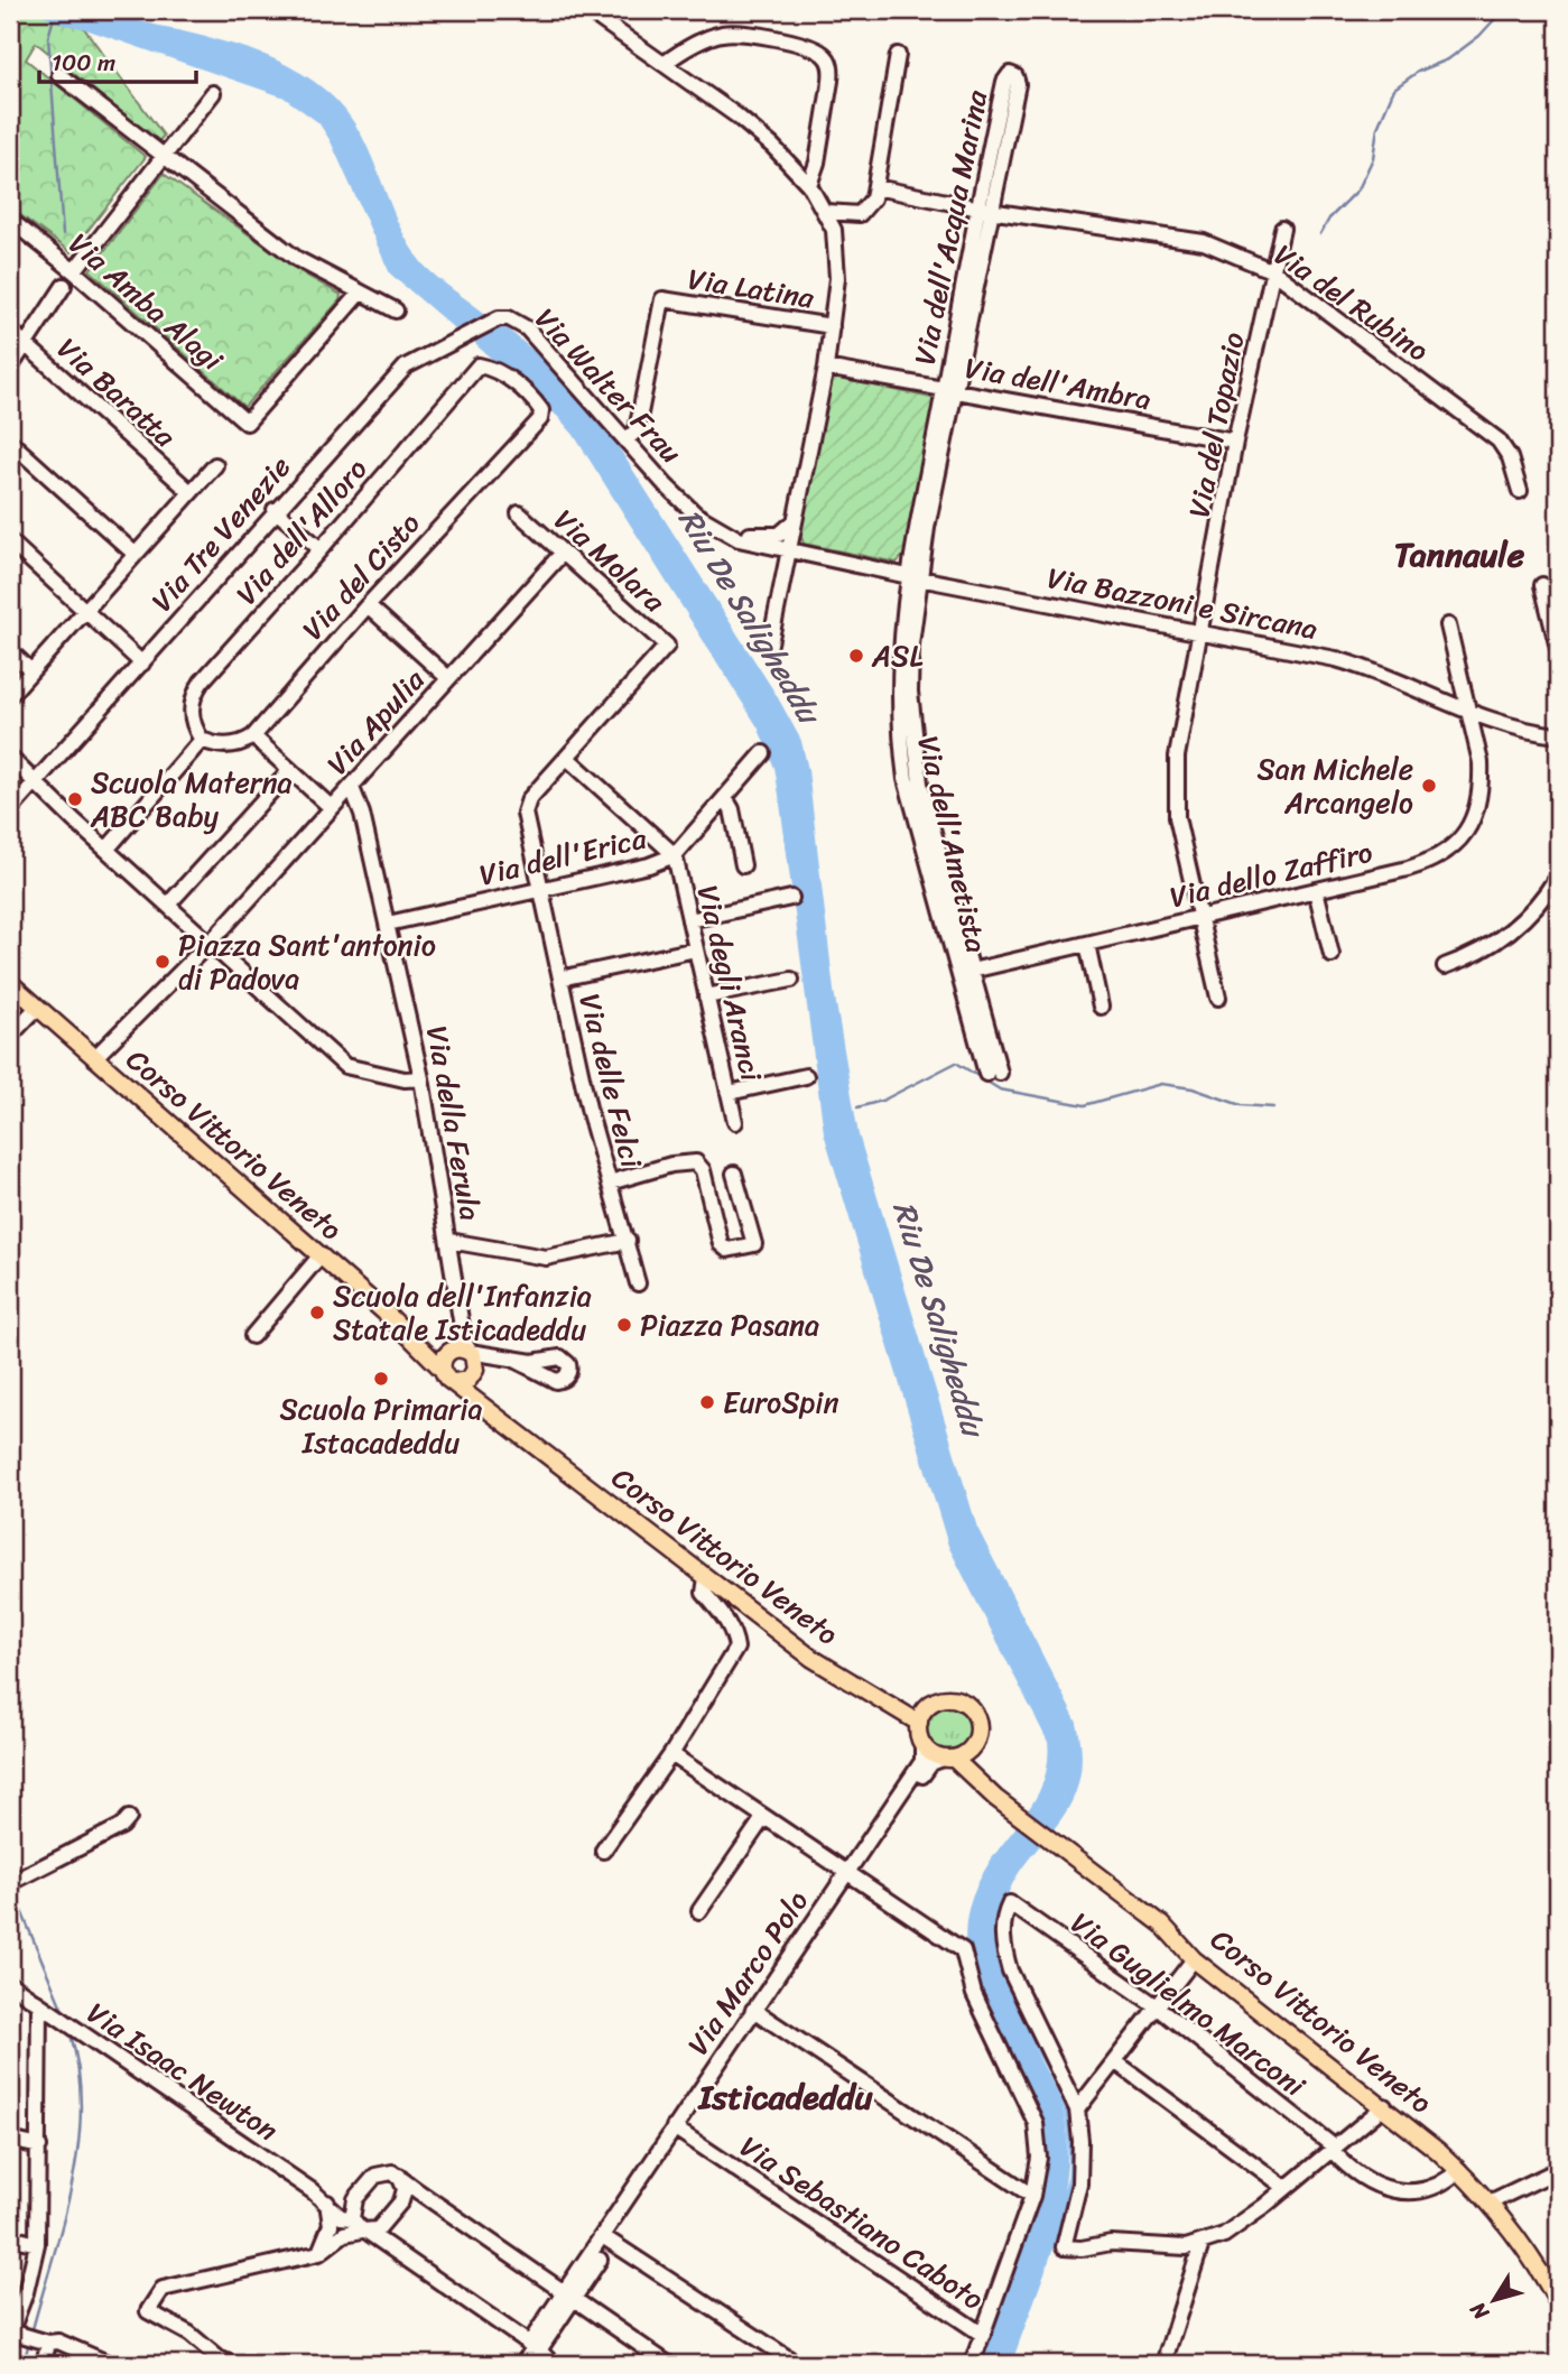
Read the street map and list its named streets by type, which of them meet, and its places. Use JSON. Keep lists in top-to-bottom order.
{
  "streets": {
    "main road": ["Corso Vittorio Veneto"],
    "street": [
      "Via dell'Acqua Marina",
      "Via Latina",
      "Via Amba Alagi",
      "Via del Rubino",
      "Via dell'Ambra",
      "Via Walter Frau",
      "Via Baratta",
      "Via del Topazio",
      "Via dell'Alloro",
      "Via Tre Venezie",
      "Via Molara",
      "Via del Cisto",
      "Via Bazzoni e Sircana",
      "Via Apulia",
      "Via dell'Ametista",
      "Via dell'Erica",
      "Via dello Zaffiro",
      "Via degli Aranci",
      "Via delle Felci",
      "Via della Ferula",
      "Via Marco Polo",
      "Via Guglielmo Marconi",
      "Via Isaac Newton",
      "Via Sebastiano Caboto"
    ]
  },
  "crossings": [
    ["Via dell'Acqua Marina", "Via del Rubino"],
    ["Via dell'Acqua Marina", "Via dell'Ambra"],
    ["Via dell'Acqua Marina", "Via Bazzoni e Sircana"],
    ["Via dell'Acqua Marina", "Via dell'Ametista"],
    ["Via Latina", "Via Walter Frau"],
    ["Via del Rubino", "Via del Topazio"],
    ["Via dell'Ambra", "Via del Topazio"],
    ["Via Walter Frau", "Via Tre Venezie"],
    ["Via Walter Frau", "Via Bazzoni e Sircana"],
    ["Via del Topazio", "Via Bazzoni e Sircana"],
    ["Via del Topazio", "Via dello Zaffiro"],
    ["Via dell'Alloro", "Via del Cisto"],
    ["Via Molara", "Via Apulia"],
    ["Via Molara", "Via delle Felci"],
    ["Via Bazzoni e Sircana", "Via dell'Ametista"],
    ["Via Bazzoni e Sircana", "Via dello Zaffiro"],
    ["Via Apulia", "Via della Ferula"],
    ["Via Apulia", "Corso Vittorio Veneto"],
    ["Via dell'Ametista", "Via dello Zaffiro"],
    ["Via dell'Erica", "Via degli Aranci"],
    ["Via dell'Erica", "Via delle Felci"],
    ["Via dell'Erica", "Via della Ferula"],
    ["Via della Ferula", "Corso Vittorio Veneto"],
    ["Corso Vittorio Veneto", "Via Marco Polo"],
    ["Corso Vittorio Veneto", "Via Guglielmo Marconi"],
    ["Via Marco Polo", "Via Isaac Newton"],
    ["Via Marco Polo", "Via Sebastiano Caboto"]
  ],
  "districts": ["Tannaule", "Isticadeddu"],
  "water": ["Riu De Saligheddu"],
  "places": [
    "ASL",
    "San Michele Arcangelo",
    "Scuola Materna ABC Baby",
    "Piazza Sant'antonio di Padova",
    "Scuola dell'Infanzia Statale Isticadeddu",
    "Piazza Pasana",
    "Scuola Primaria Istacadeddu",
    "EuroSpin"
  ],
  "scale_bar": "100 m",
  "north": "bottom left"
}
